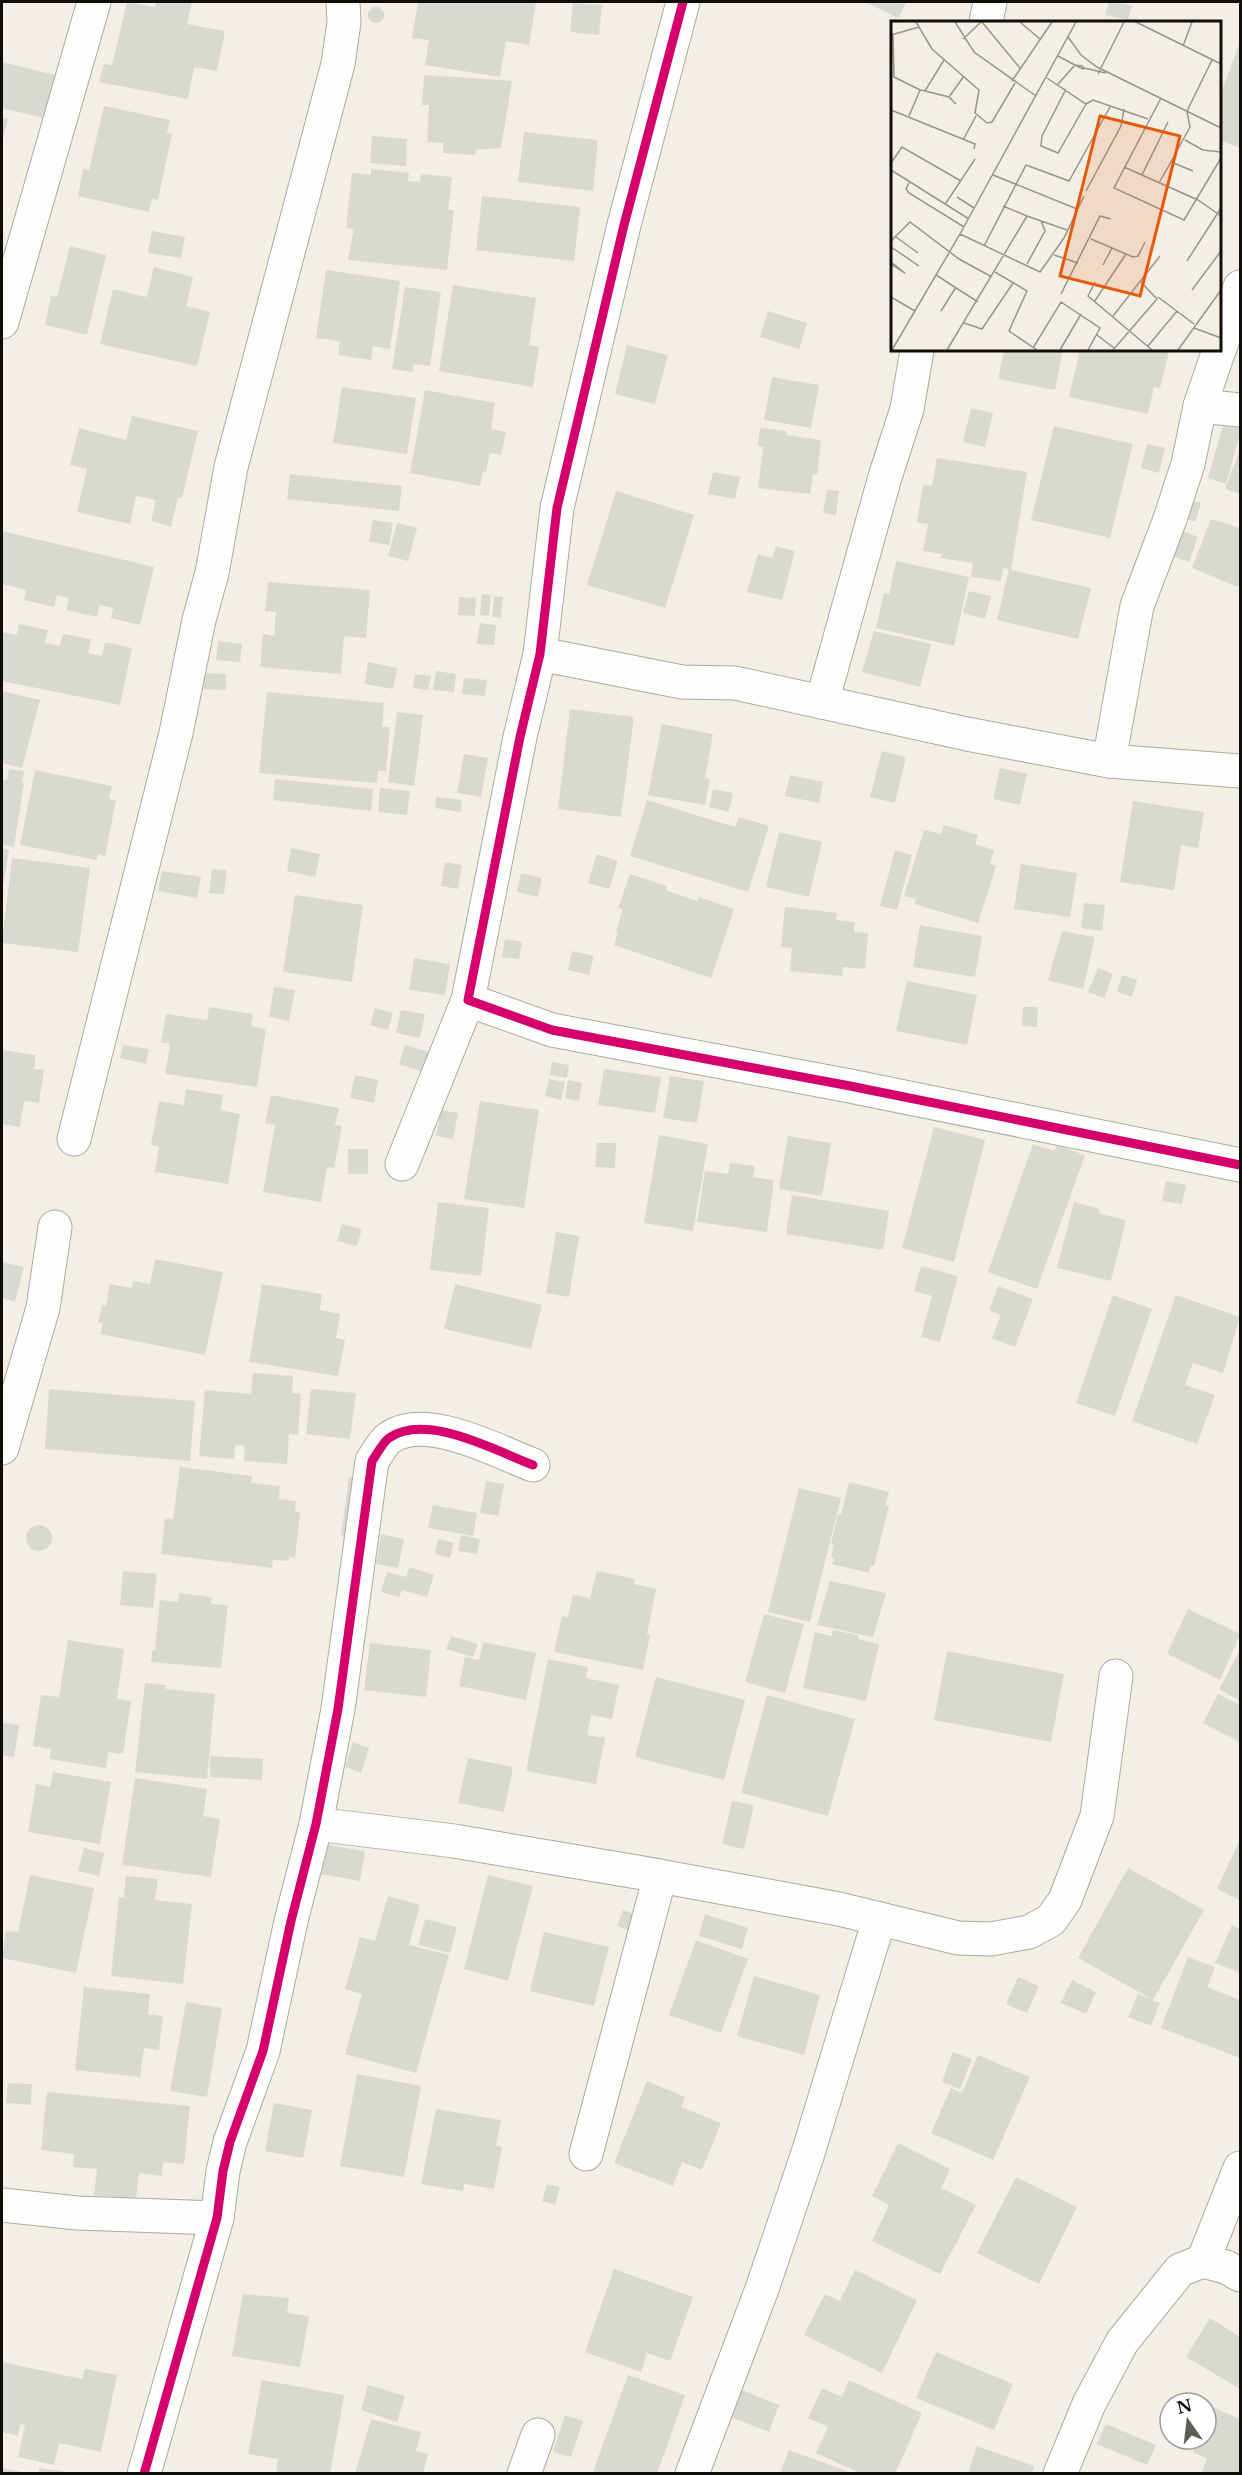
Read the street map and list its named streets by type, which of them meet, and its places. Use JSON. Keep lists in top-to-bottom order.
{
  "north": "top"
}
